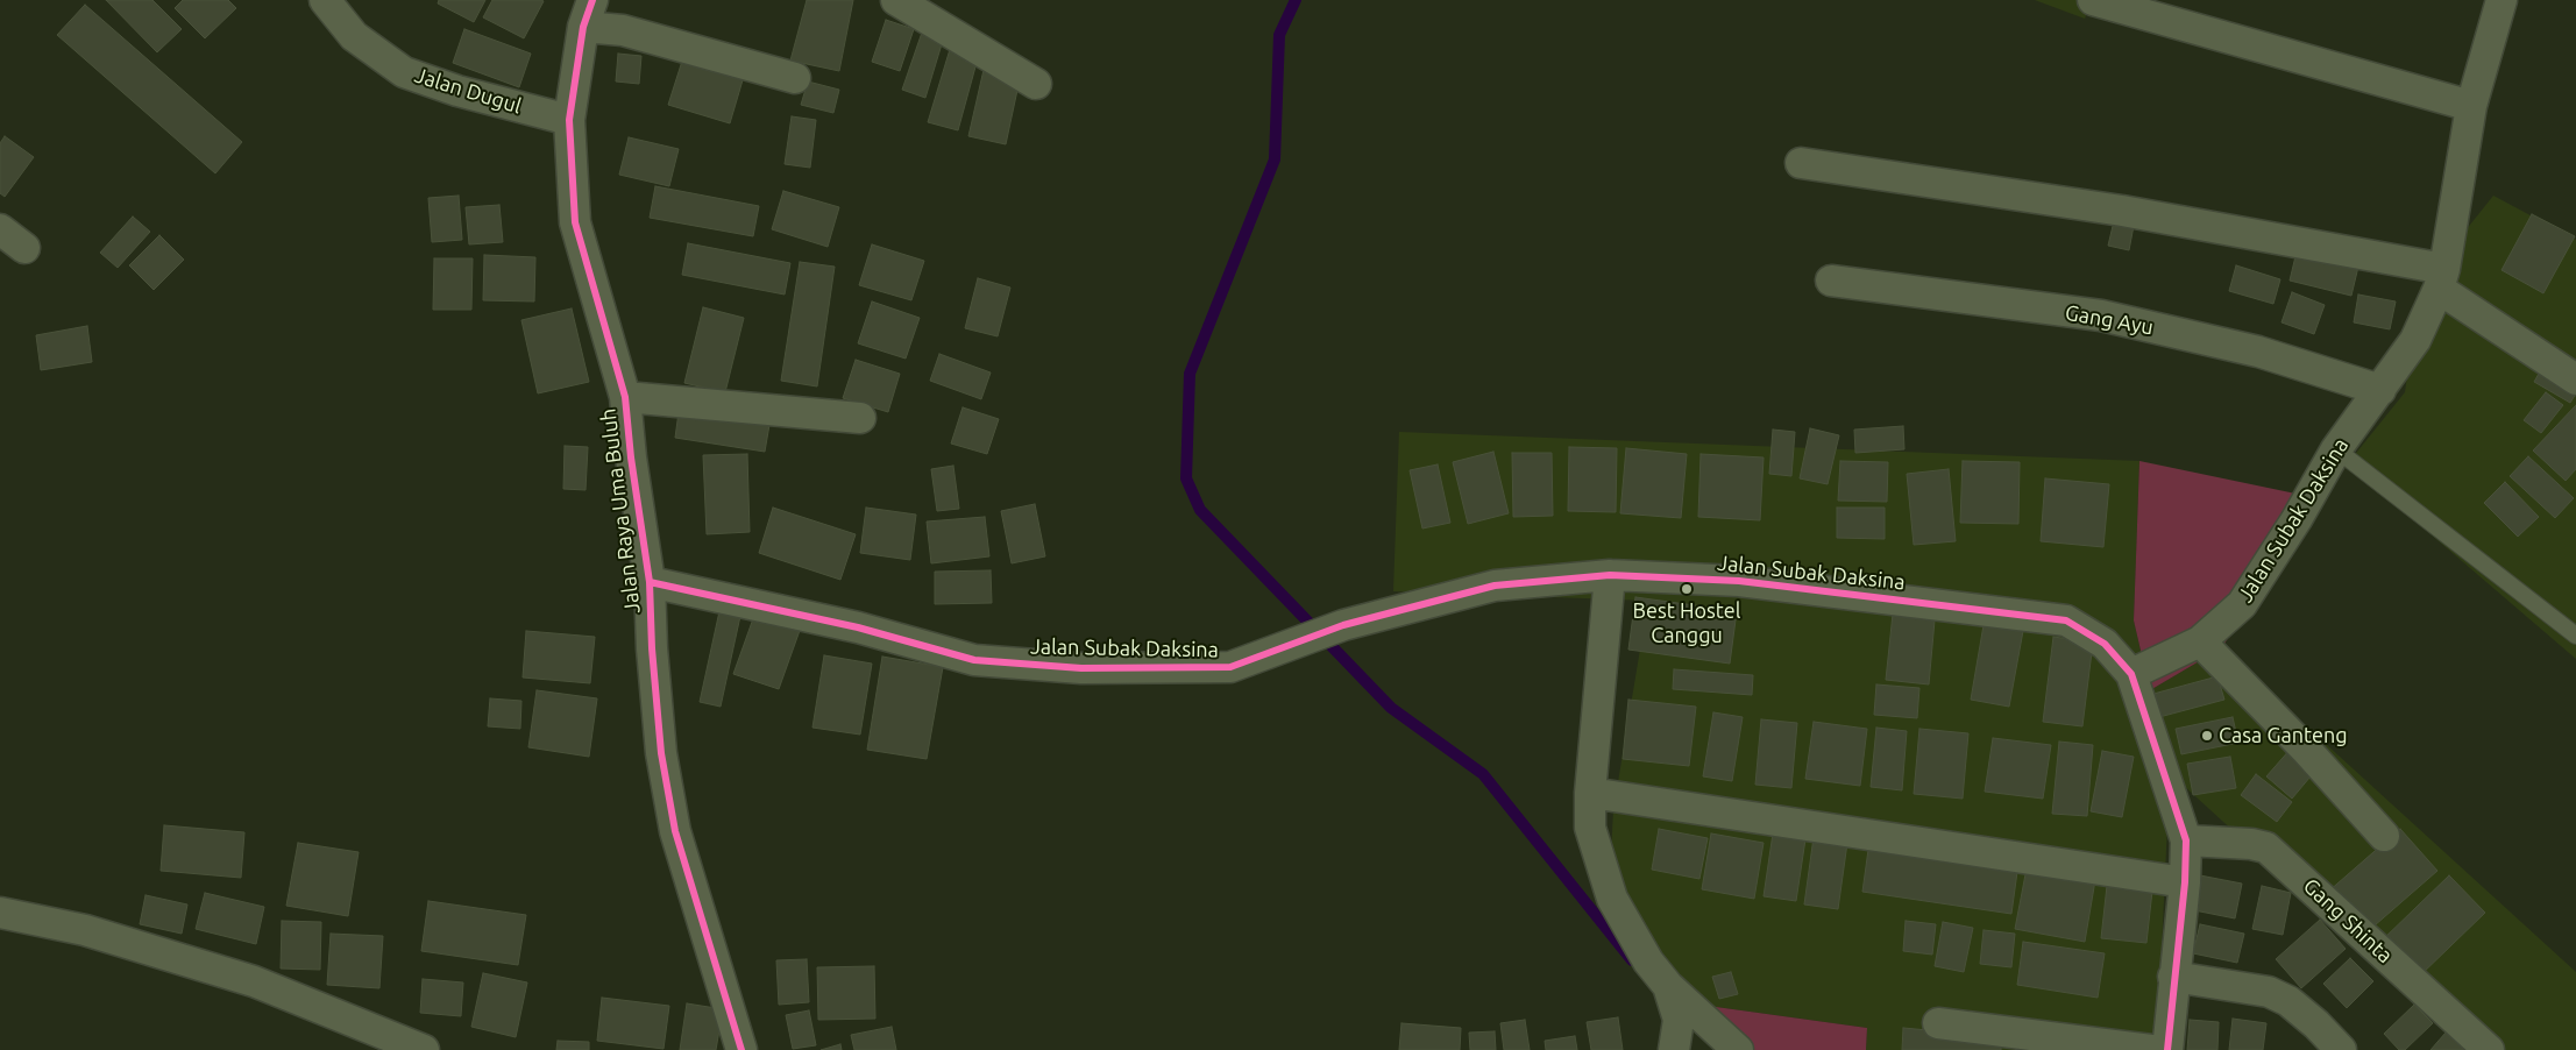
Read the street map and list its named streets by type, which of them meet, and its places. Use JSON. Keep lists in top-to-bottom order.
{
  "streets": {
    "street": [
      "Jalan Dugul",
      "Gang Ayu",
      "Jalan Raya Uma Buluh",
      "Jalan Subak Daksina",
      "Gang Shinta"
    ]
  },
  "crossings": [
    ["Jalan Dugul", "Jalan Raya Uma Buluh"],
    ["Gang Ayu", "Jalan Subak Daksina"],
    ["Jalan Raya Uma Buluh", "Jalan Subak Daksina"]
  ],
  "places": ["Best Hostel Canggu", "Casa Ganteng"]
}
